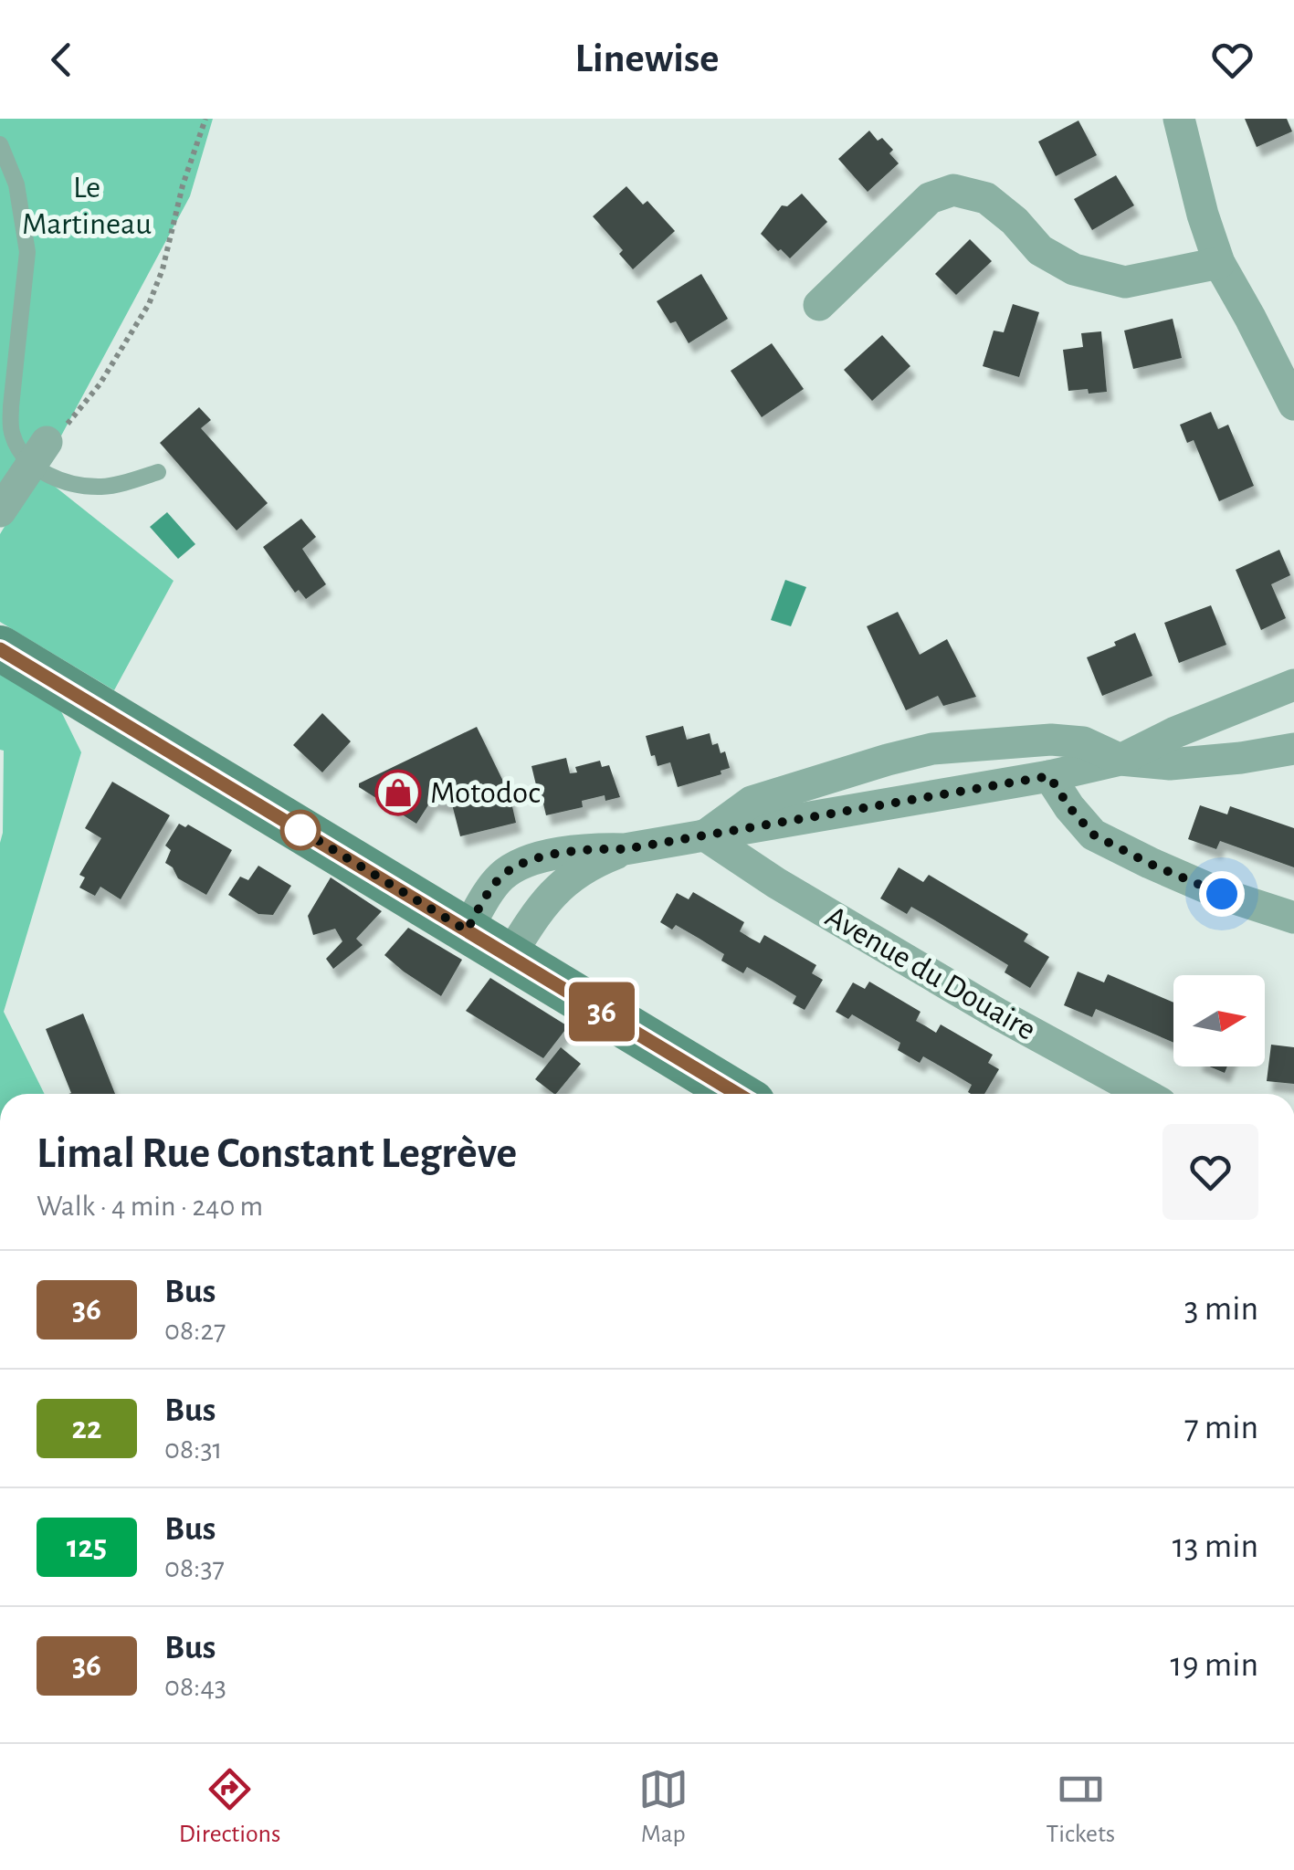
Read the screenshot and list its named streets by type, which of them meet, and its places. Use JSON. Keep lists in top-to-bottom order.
{
  "streets": {
    "street": ["Avenue du Douaire"]
  },
  "parks": ["Le Martineau"],
  "places": {
    "shop": ["Motodoc"]
  },
  "lines": ["bus line 36"],
  "north": "right",
  "page": {
    "header": "Linewise",
    "on_map": "36",
    "heading": ["Limal Rue Constant Legrève", "Walk · 4 min · 240 m"],
    "list": [
      {
        "mark": "36",
        "name": "Bus",
        "note": "08:27",
        "value": "3 min"
      },
      {
        "mark": "22",
        "name": "Bus",
        "note": "08:31",
        "value": "7 min"
      },
      {
        "mark": "125",
        "name": "Bus",
        "note": "08:37",
        "value": "13 min"
      },
      {
        "mark": "36",
        "name": "Bus",
        "note": "08:43",
        "value": "19 min"
      }
    ],
    "tabs": ["Directions", "Map", "Tickets"]
  }
}
